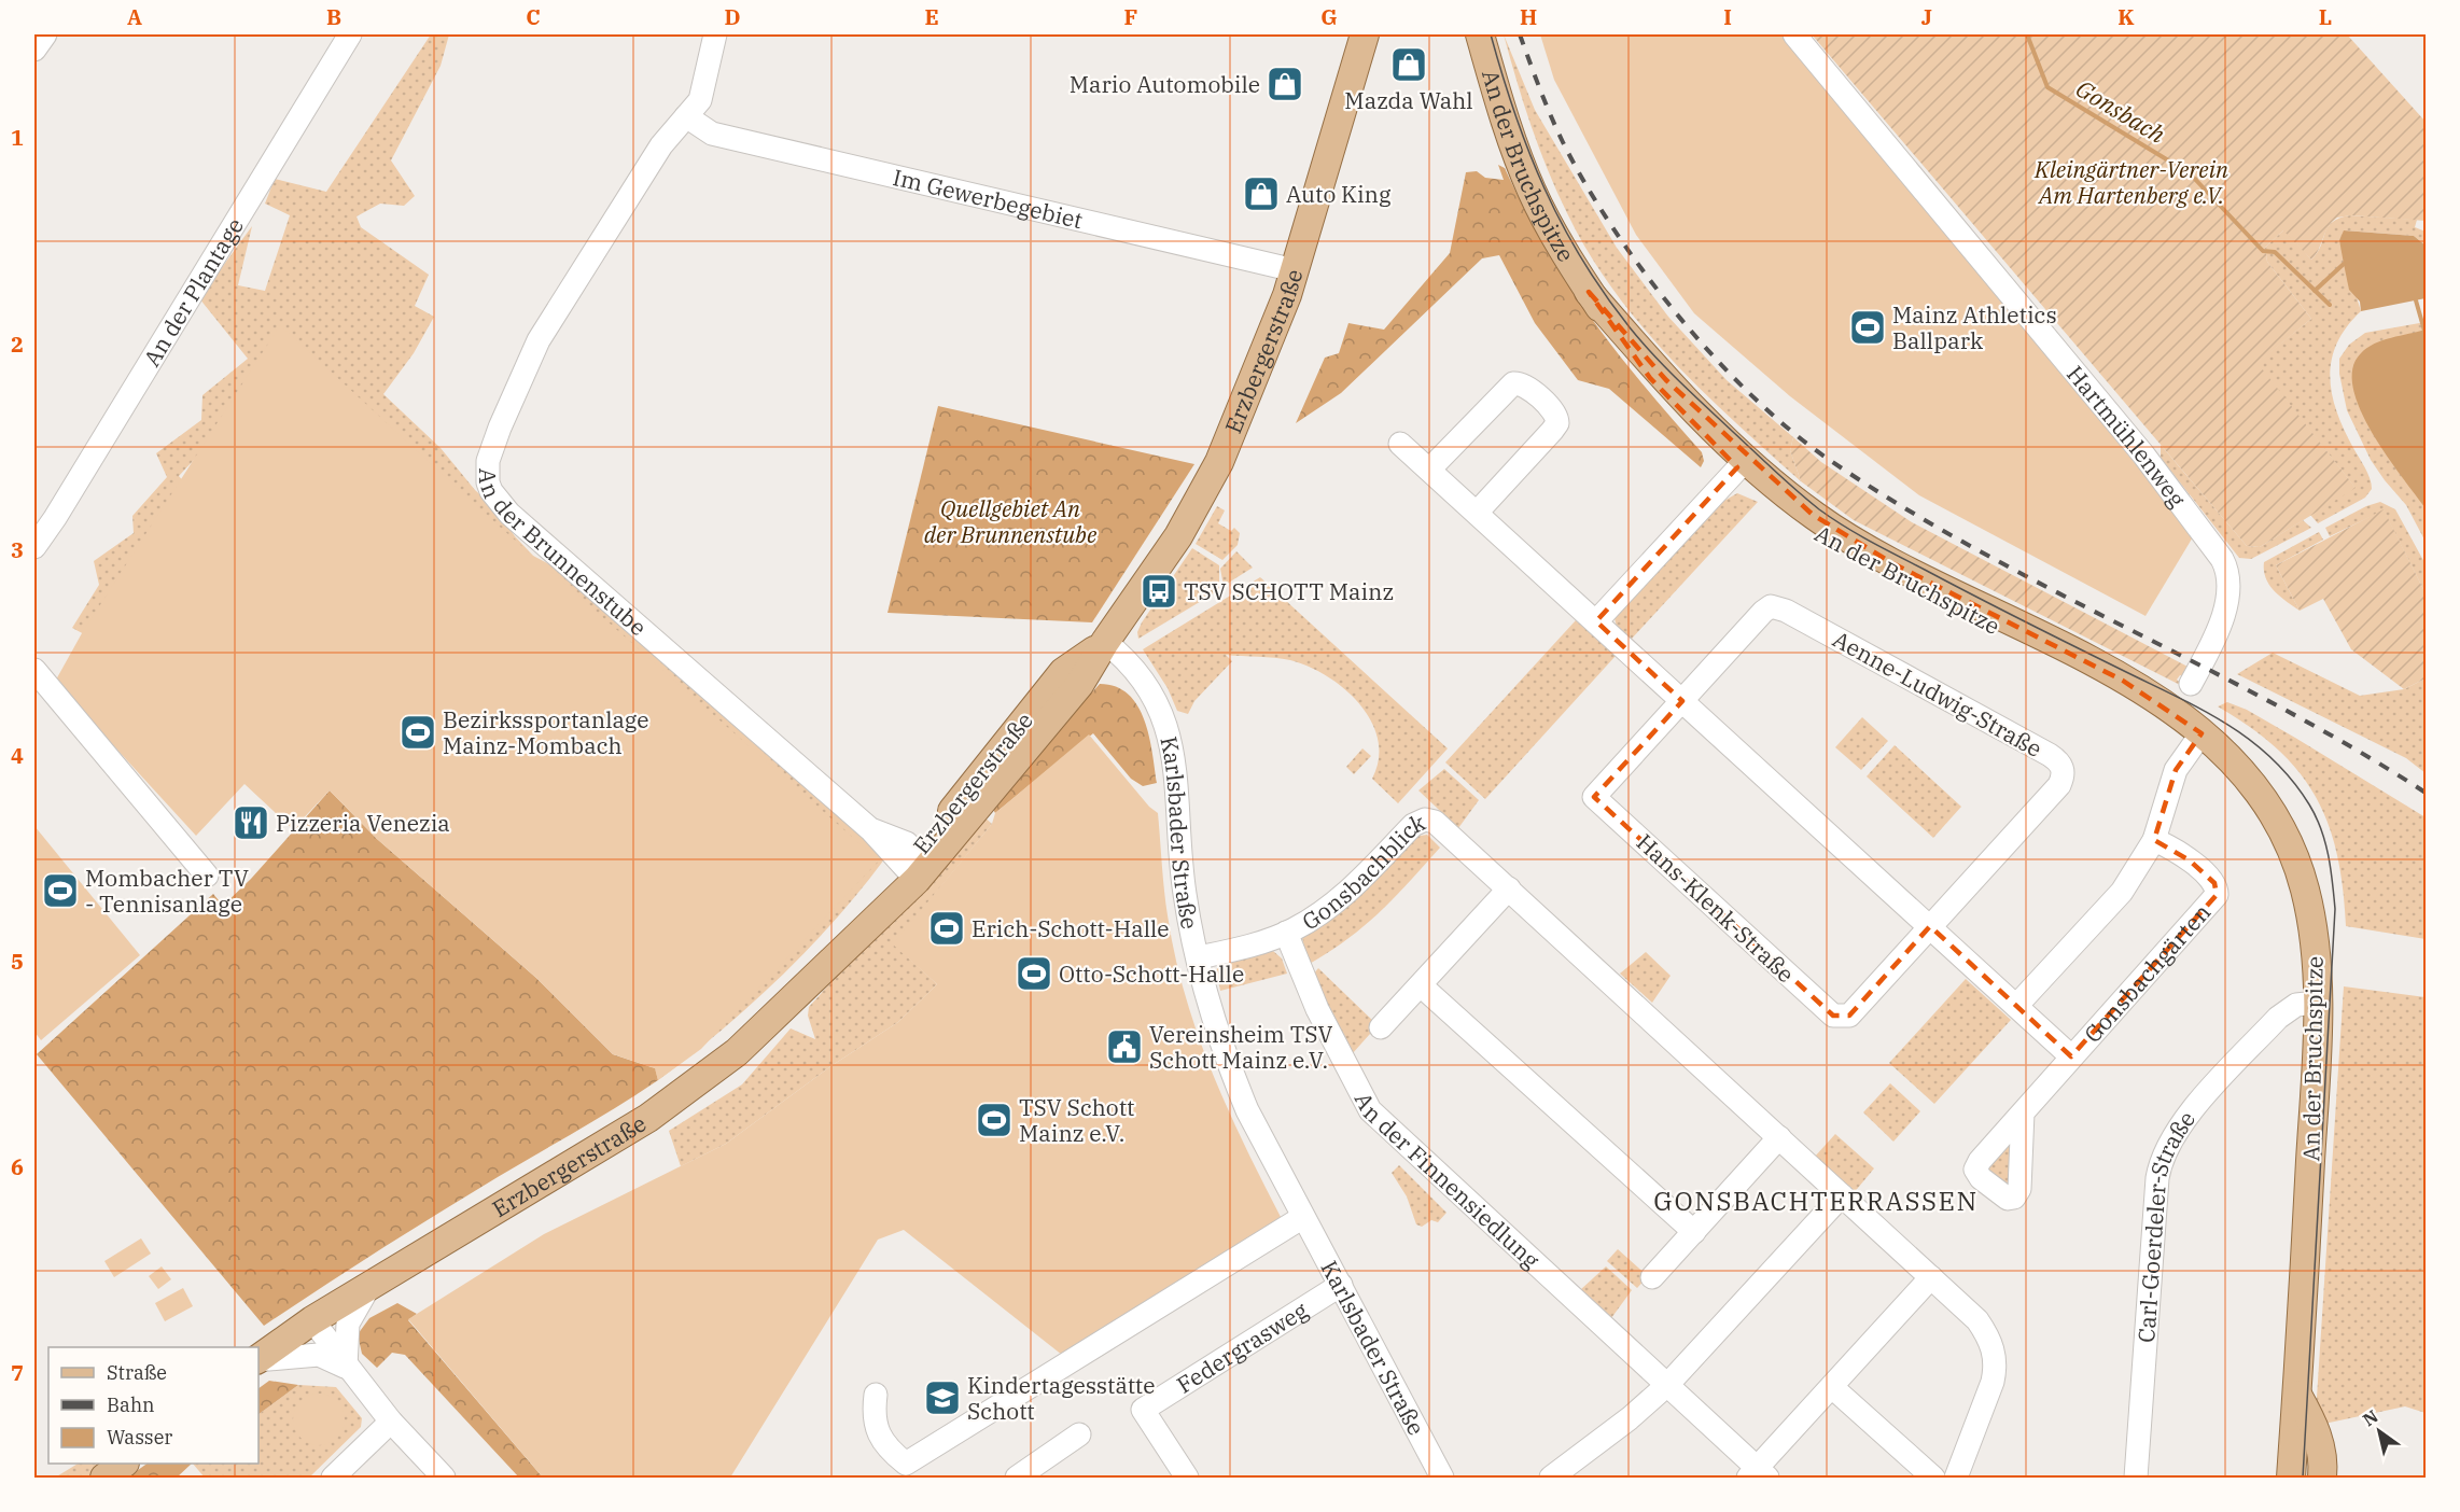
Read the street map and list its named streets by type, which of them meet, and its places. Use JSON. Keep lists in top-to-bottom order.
{
  "streets": {
    "main road": ["An der Bruchspitze", "Erzbergerstraße"],
    "street": [
      "Im Gewerbegebiet",
      "An der Plantage",
      "Hartmühlenweg",
      "An der Brunnenstube",
      "Aenne-Ludwig-Straße",
      "Karlsbader Straße",
      "Gonsbachblick",
      "Hans-Klenk-Straße",
      "Gonsbachgärten",
      "An der Finnensiedlung",
      "Carl-Goerdeler-Straße",
      "Federgrasweg"
    ]
  },
  "crossings": [
    ["An der Bruchspitze", "Carl-Goerdeler-Straße"],
    ["Im Gewerbegebiet", "Erzbergerstraße"],
    ["Im Gewerbegebiet", "An der Brunnenstube"],
    ["Erzbergerstraße", "An der Brunnenstube"],
    ["Erzbergerstraße", "Karlsbader Straße"],
    ["Aenne-Ludwig-Straße", "Hans-Klenk-Straße"],
    ["Karlsbader Straße", "Gonsbachblick"],
    ["Karlsbader Straße", "Federgrasweg"],
    ["Gonsbachblick", "An der Finnensiedlung"]
  ],
  "districts": ["GONSBACHTERRASSEN"],
  "water": ["Gonsbach"],
  "parks": ["Kleingärtner-Verein Am Hartenberg e.V.", "Quellgebiet An der Brunnenstube"],
  "places": {
    "shop": ["Mazda Wahl", "Mario Automobile", "Auto King"],
    "sports": [
      "Mainz Athletics Ballpark",
      "Bezirkssportanlage Mainz-Mombach",
      "Mombacher TV - Tennisanlage",
      "Erich-Schott-Halle",
      "Otto-Schott-Halle",
      "TSV Schott Mainz e.V."
    ],
    "bus stop": ["TSV SCHOTT Mainz"],
    "restaurant": ["Pizzeria Venezia"],
    "public building": ["Vereinsheim TSV Schott Mainz e.V."],
    "school or university": ["Kindertagesstätte Schott"]
  },
  "legend": ["Straße", "Bahn", "Wasser"],
  "north": "top left",
  "grid": {
    "columns": [
      "A",
      "B",
      "C",
      "D",
      "E",
      "F",
      "G",
      "H",
      "I",
      "J",
      "K",
      "L"
    ],
    "rows": [
      "1",
      "2",
      "3",
      "4",
      "5",
      "6",
      "7"
    ]
  }
}
